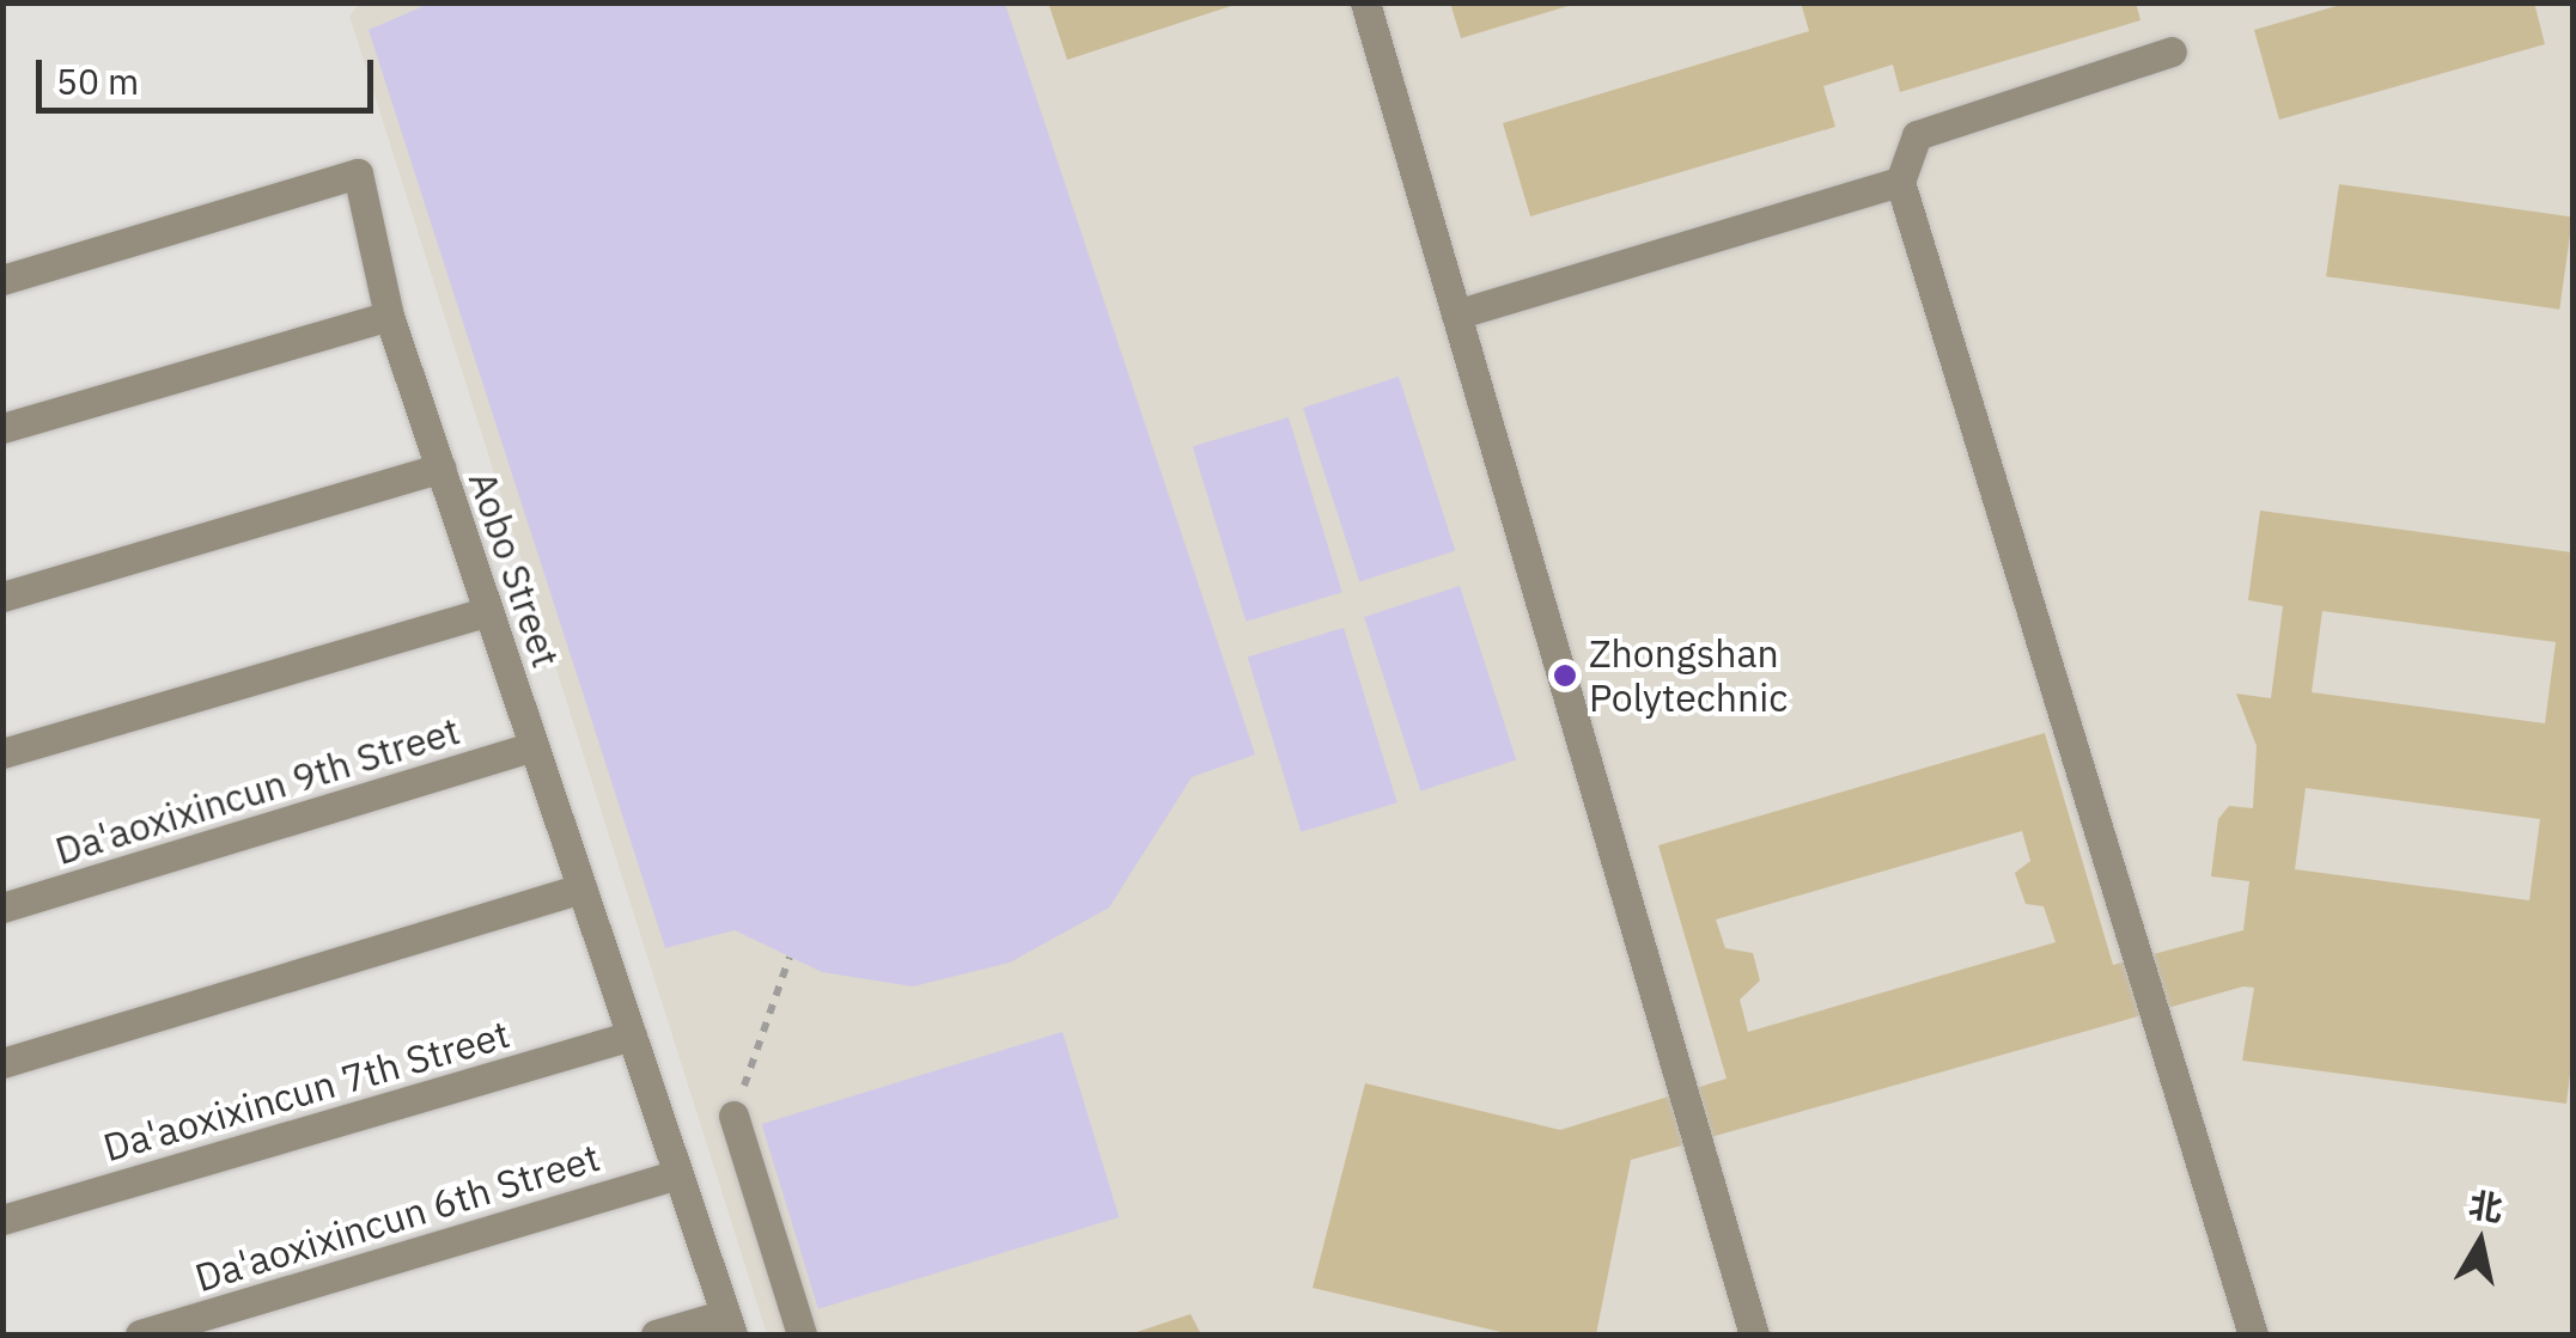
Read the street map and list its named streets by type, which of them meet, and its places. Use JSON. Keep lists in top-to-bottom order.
{
  "streets": {
    "street": [
      "Aobo Street",
      "Da'aoxixincun 9th Street",
      "Da'aoxixincun 7th Street",
      "Da'aoxixincun 6th Street"
    ]
  },
  "crossings": [
    ["Aobo Street", "Da'aoxixincun 9th Street"],
    ["Aobo Street", "Da'aoxixincun 7th Street"],
    ["Aobo Street", "Da'aoxixincun 6th Street"]
  ],
  "places": ["Zhongshan Polytechnic"],
  "scale_bar": "50 m",
  "north": "top"
}
